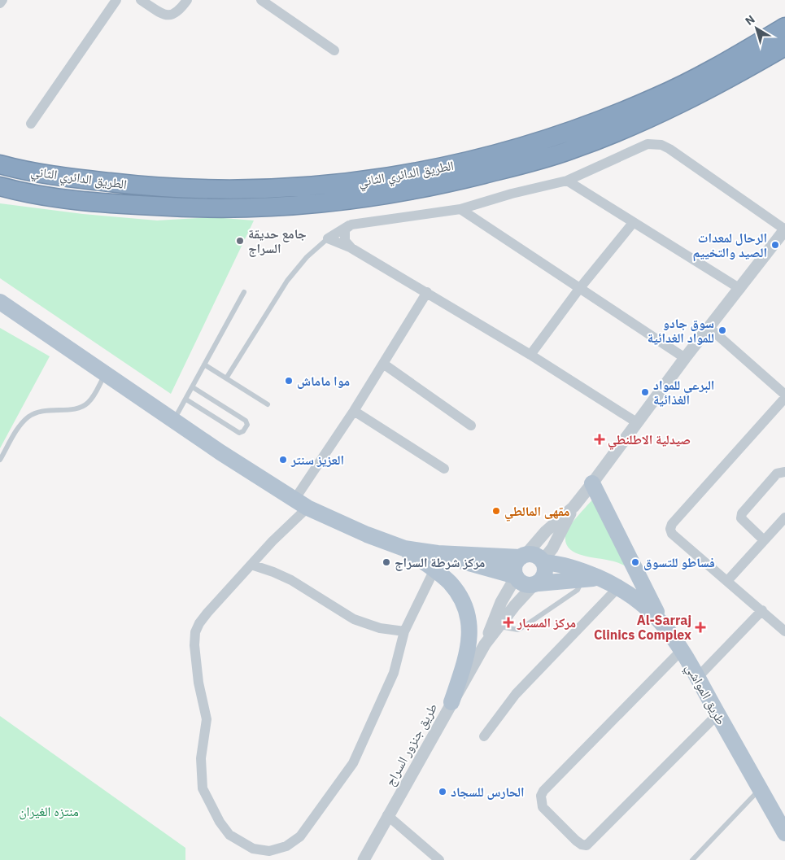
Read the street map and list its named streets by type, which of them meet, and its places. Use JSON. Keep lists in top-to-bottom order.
{
  "streets": {
    "highway": ["الطريق الدائري الثاني"],
    "main road": ["طريق المواشي"],
    "street": ["طريق جنزور السراج"]
  },
  "crossings": [
    ["طريق المواشي", "طريق جنزور السراج"]
  ],
  "parks": ["منتزه الغيران"],
  "places": {
    "other": [
      "جامع حديقة السراج",
      "الرحال لمعدات الصيد والتخييم",
      "سوق جادو للمواد الغدائية",
      "موا ماماش",
      "البرعي للمواد الغذائية",
      "العزيز سنتر",
      "مقهى المالطي",
      "مركز شرطة السراج",
      "فساطو للتسوق",
      "الحارس للسجاد"
    ],
    "health": ["صيدلية الاطلنطي", "مركز المسبار", "Al-Sarraj Clinics Complex"]
  },
  "north": "top left"
}
